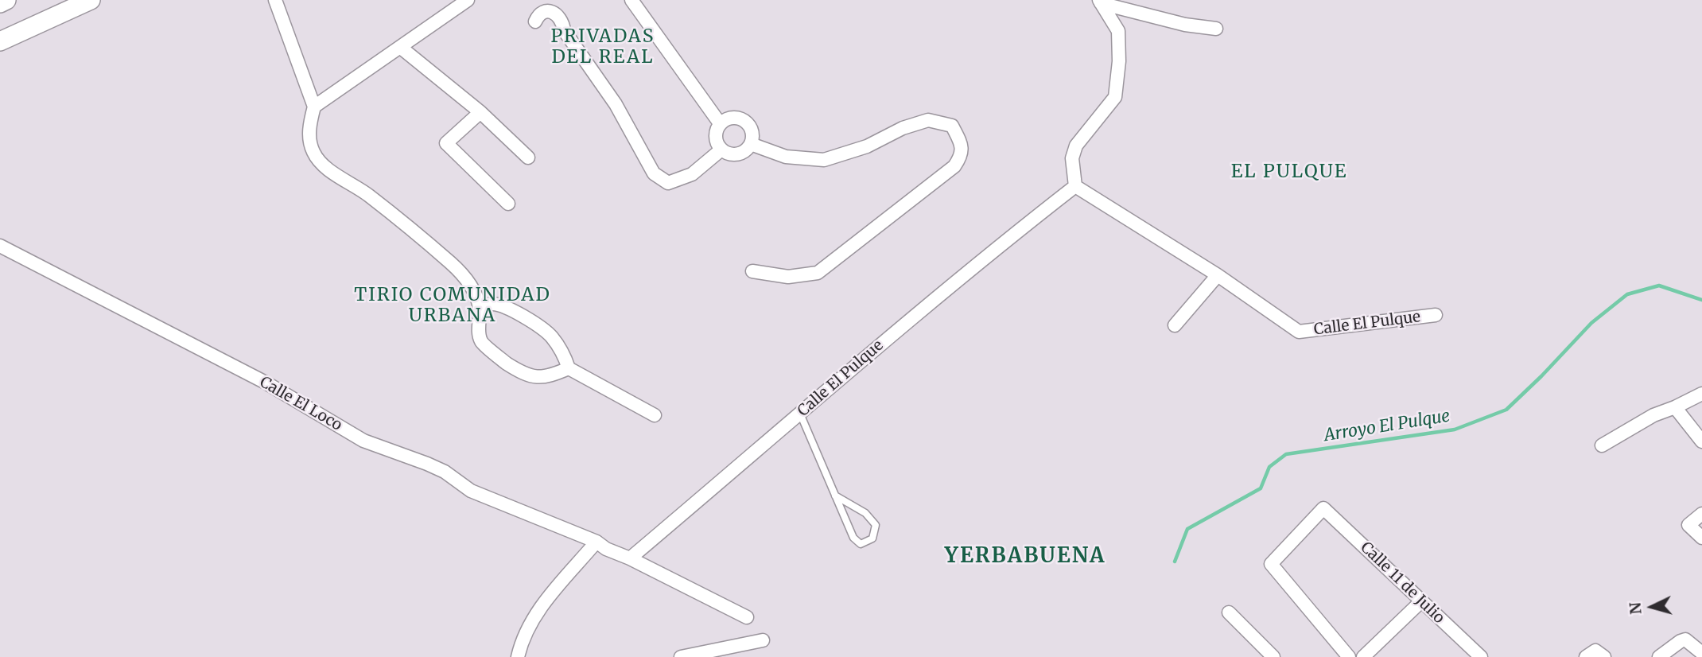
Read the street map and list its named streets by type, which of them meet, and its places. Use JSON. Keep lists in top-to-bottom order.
{
  "streets": {
    "street": ["Calle El Pulque", "Calle El Loco", "Calle 11 de Julio"]
  },
  "districts": [
    "PRIVADAS DEL REAL",
    "EL PULQUE",
    "TIRIO COMUNIDAD URBANA",
    "YERBABUENA"
  ],
  "water": ["Arroyo El Pulque"],
  "north": "left"
}
